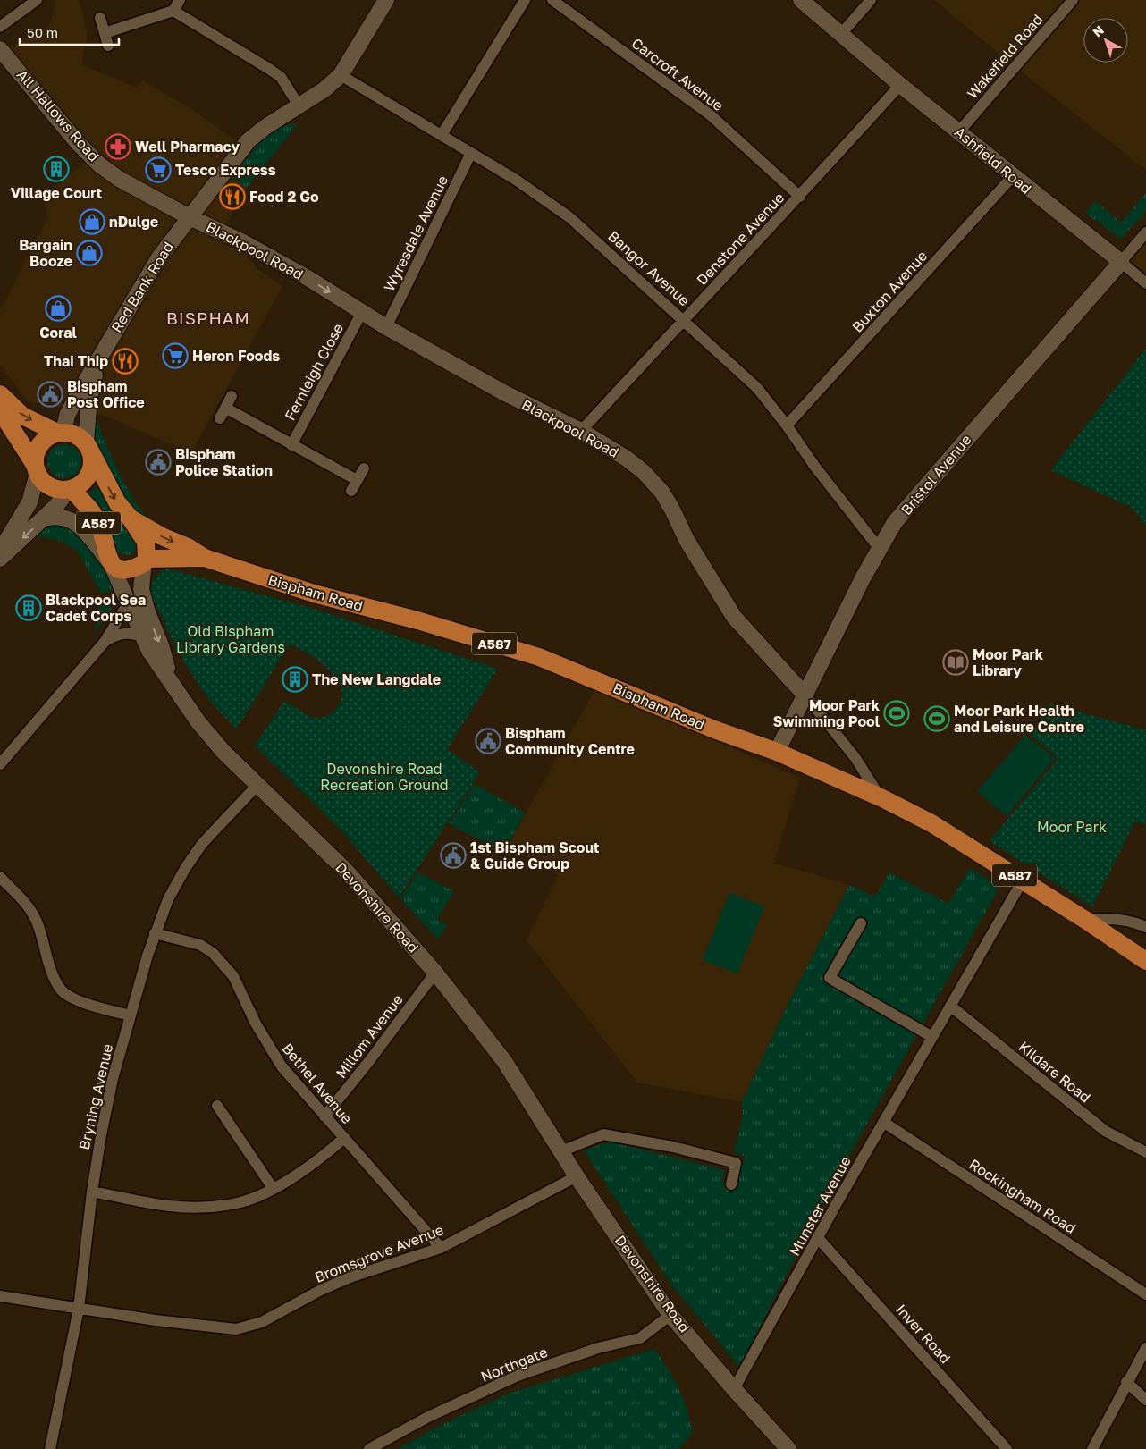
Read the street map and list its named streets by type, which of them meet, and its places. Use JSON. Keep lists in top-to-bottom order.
{
  "streets": {
    "main road": ["A587", "Bispham Road"],
    "street": [
      "Wakefield Road",
      "Carcroft Avenue",
      "All Hallows Road",
      "Ashfield Road",
      "Wyresdale Avenue",
      "Denstone Avenue",
      "Blackpool Road",
      "Bangor Avenue",
      "Red Bank Road",
      "Buxton Avenue",
      "Fernleigh Close",
      "Bristol Avenue",
      "Devonshire Road",
      "Millom Avenue",
      "Kildare Road",
      "Bethel Avenue",
      "Bryning Avenue",
      "Rockingham Road",
      "Munster Avenue",
      "Bromsgrove Avenue",
      "Inver Road",
      "Northgate"
    ]
  },
  "crossings": [
    ["Wakefield Road", "Ashfield Road"],
    ["Carcroft Avenue", "Denstone Avenue"],
    ["All Hallows Road", "Blackpool Road"],
    ["All Hallows Road", "Red Bank Road"],
    ["Ashfield Road", "Denstone Avenue"],
    ["Ashfield Road", "Buxton Avenue"],
    ["Ashfield Road", "Bristol Avenue"],
    ["Wyresdale Avenue", "Blackpool Road"],
    ["Wyresdale Avenue", "Bangor Avenue"],
    ["Denstone Avenue", "Blackpool Road"],
    ["Denstone Avenue", "Bangor Avenue"],
    ["Blackpool Road", "Red Bank Road"],
    ["Blackpool Road", "Fernleigh Close"],
    ["Blackpool Road", "Bristol Avenue"],
    ["Blackpool Road", "Bispham Road"],
    ["Bangor Avenue", "Red Bank Road"],
    ["Bangor Avenue", "Buxton Avenue"],
    ["Bangor Avenue", "Bristol Avenue"],
    ["Red Bank Road", "A587"],
    ["Bristol Avenue", "Bispham Road"],
    ["A587", "Bispham Road"],
    ["A587", "Devonshire Road"],
    ["Bispham Road", "Devonshire Road"],
    ["Bispham Road", "Munster Avenue"],
    ["Devonshire Road", "Millom Avenue"],
    ["Devonshire Road", "Bryning Avenue"],
    ["Devonshire Road", "Munster Avenue"],
    ["Devonshire Road", "Bromsgrove Avenue"],
    ["Devonshire Road", "Northgate"],
    ["Millom Avenue", "Bethel Avenue"],
    ["Kildare Road", "Munster Avenue"],
    ["Bethel Avenue", "Bryning Avenue"],
    ["Bethel Avenue", "Bromsgrove Avenue"],
    ["Bryning Avenue", "Bromsgrove Avenue"],
    ["Rockingham Road", "Munster Avenue"],
    ["Munster Avenue", "Inver Road"]
  ],
  "districts": ["BISPHAM"],
  "parks": ["Old Bispham Library Gardens", "Devonshire Road Recreation Ground", "Moor Park"],
  "places": {
    "pharmacy": ["Well Pharmacy"],
    "building": ["Village Court", "Blackpool Sea Cadet Corps", "The New Langdale"],
    "supermarket": ["Tesco Express", "Heron Foods"],
    "restaurant": ["Food 2 Go", "Thai Thip"],
    "shop": ["nDulge", "Bargain Booze", "Coral"],
    "public building": [
      "Bispham Post Office",
      "Bispham Police Station",
      "Bispham Community Centre",
      "1st Bispham Scout & Guide Group"
    ],
    "library": ["Moor Park Library"],
    "sports": ["Moor Park Swimming Pool", "Moor Park Health and Leisure Centre"]
  },
  "scale_bar": "50 m",
  "north": "top left"
}
